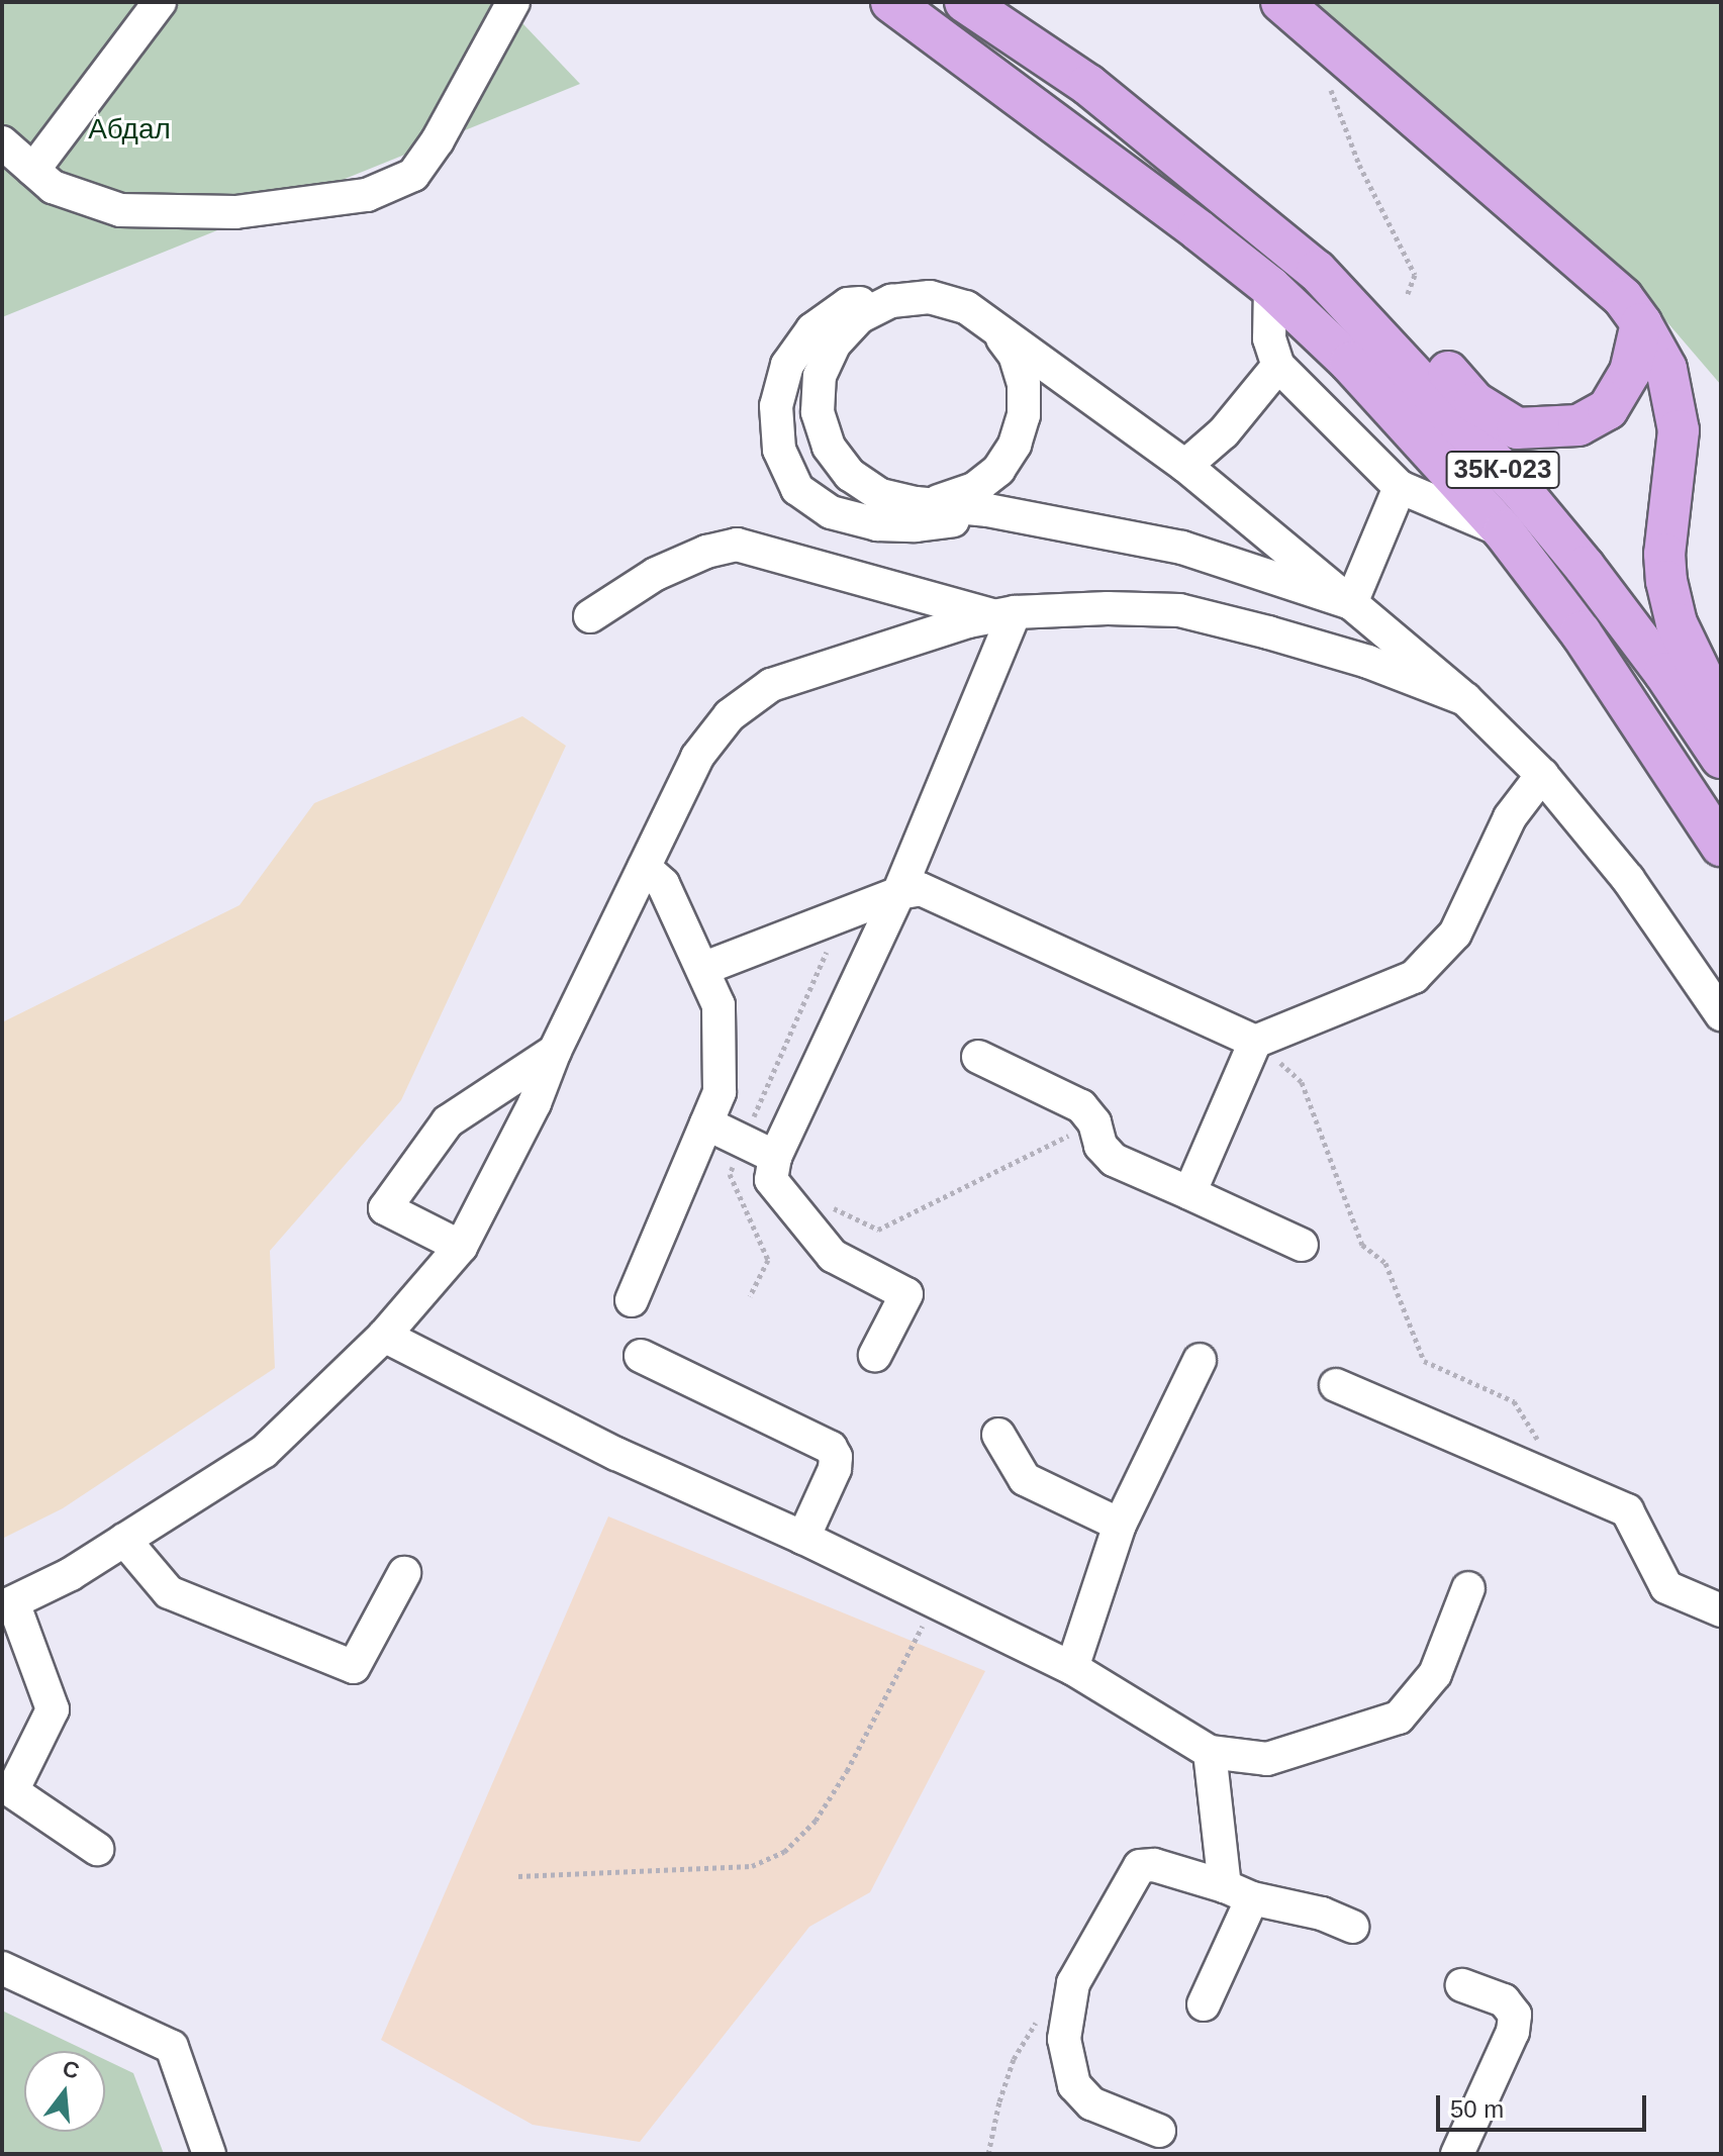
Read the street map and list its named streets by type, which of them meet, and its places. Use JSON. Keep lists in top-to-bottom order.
{
  "streets": {
    "main road": ["35К-023"]
  },
  "parks": ["Абдал"],
  "scale_bar": "50 m",
  "north": "top"
}
